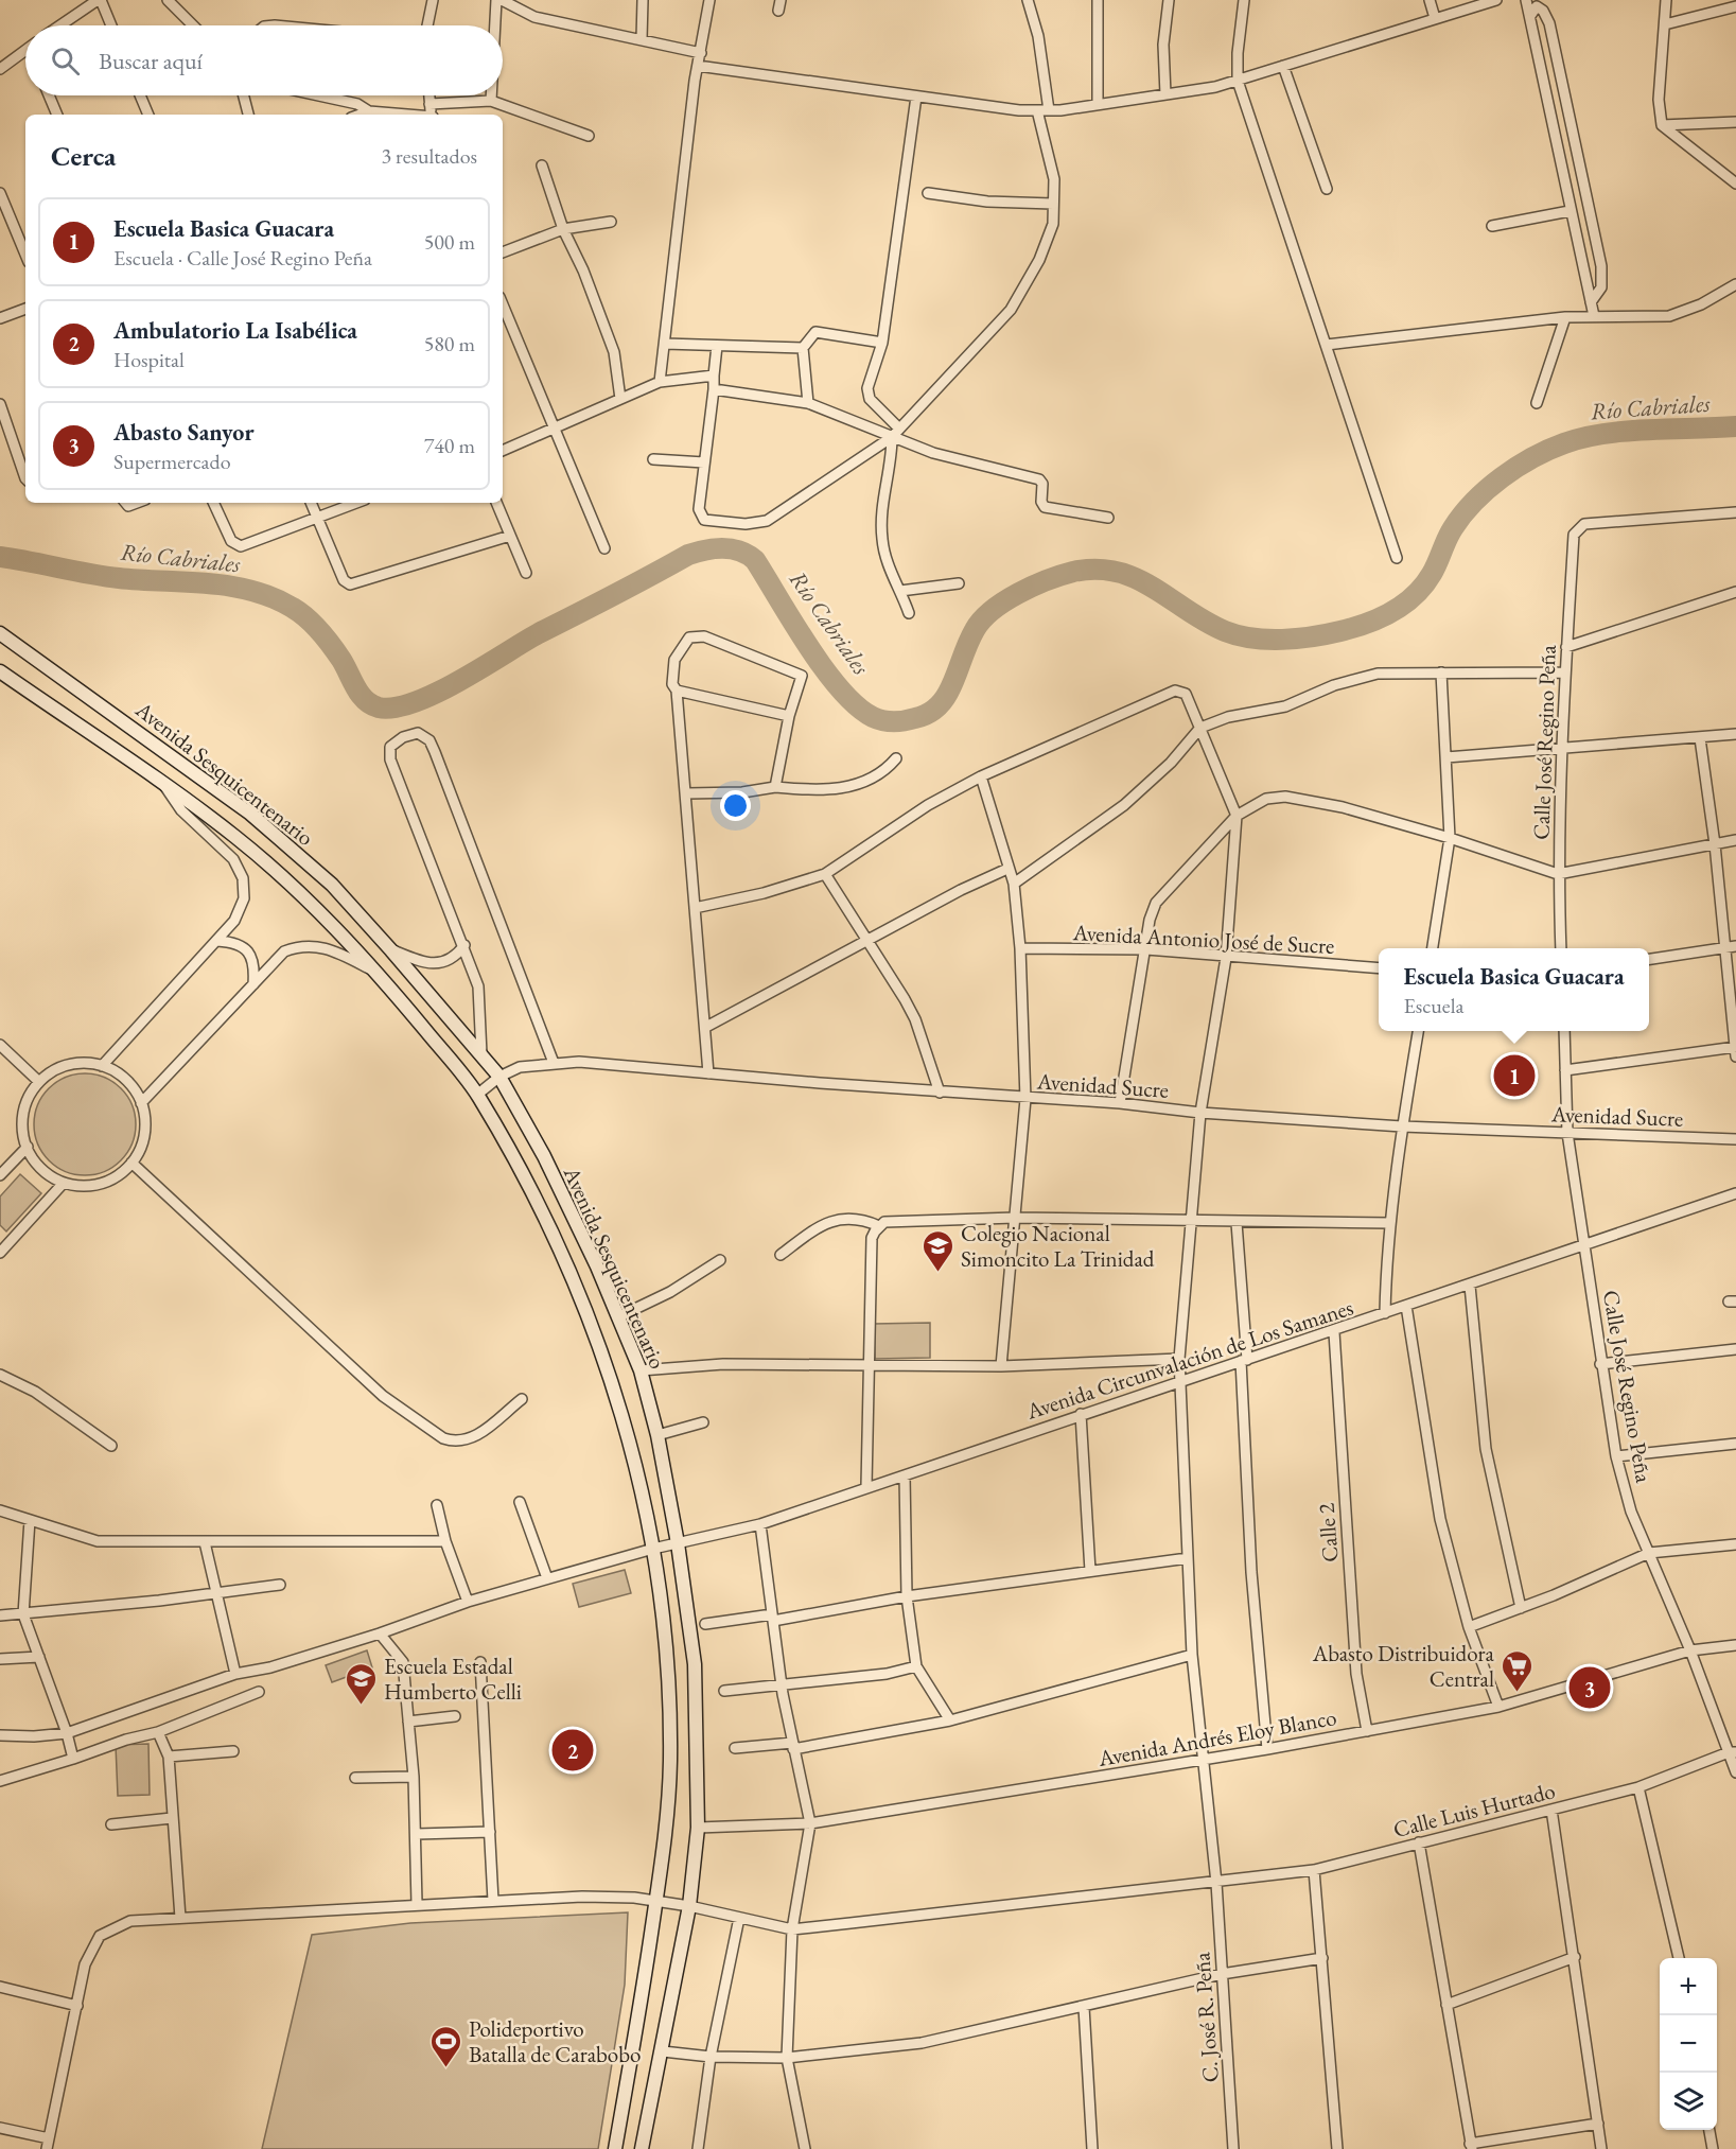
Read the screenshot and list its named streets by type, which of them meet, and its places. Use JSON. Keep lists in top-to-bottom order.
{
  "streets": {
    "main road": ["Avenida Sesquicentenario"],
    "street": [
      "Calle José Regino Peña",
      "Avenida Antonio José de Sucre",
      "Avenidad Sucre",
      "Avenida Circunvalación de Los Samanes",
      "Calle 2",
      "Avenida Andrés Eloy Blanco",
      "Calle Luis Hurtado",
      "C. José R. Peña"
    ]
  },
  "crossings": [
    ["Calle José Regino Peña", "Avenidad Sucre"],
    ["Calle José Regino Peña", "Avenida Circunvalación de Los Samanes"],
    ["Calle José Regino Peña", "Avenida Andrés Eloy Blanco"],
    ["Calle José Regino Peña", "Calle Luis Hurtado"],
    ["Avenida Sesquicentenario", "Avenidad Sucre"],
    ["Avenida Sesquicentenario", "Avenida Circunvalación de Los Samanes"],
    ["Avenida Sesquicentenario", "Avenida Andrés Eloy Blanco"],
    ["Avenida Sesquicentenario", "Calle Luis Hurtado"],
    ["Avenida Antonio José de Sucre", "C. José R. Peña"],
    ["Avenidad Sucre", "C. José R. Peña"],
    ["Avenida Circunvalación de Los Samanes", "Calle 2"],
    ["Avenida Circunvalación de Los Samanes", "C. José R. Peña"],
    ["Calle 2", "Avenida Andrés Eloy Blanco"],
    ["Avenida Andrés Eloy Blanco", "C. José R. Peña"],
    ["Calle Luis Hurtado", "C. José R. Peña"]
  ],
  "water": ["Río Cabriales"],
  "places": {
    "school or university": ["Colegio Nacional Simoncito La Trinidad", "Escuela Estadal Humberto Celli"],
    "supermarket": ["Abasto Distribuidora Central"],
    "sports": ["Polideportivo Batalla de Carabobo"]
  },
  "page": {
    "search": "Buscar aquí",
    "heading": ["Cerca", "3 resultados"],
    "list": [
      {
        "mark": "1",
        "name": "Escuela Basica Guacara",
        "note": "Escuela · Calle José Regino Peña",
        "value": "500 m"
      },
      {
        "mark": "2",
        "name": "Ambulatorio La Isabélica",
        "note": "Hospital",
        "value": "580 m"
      },
      {
        "mark": "3",
        "name": "Abasto Sanyor",
        "note": "Supermercado",
        "value": "740 m"
      }
    ],
    "popup": ["Escuela Basica Guacara", "Escuela"],
    "pins": ["1", "3", "2"],
    "map_buttons": ["+", "−"]
  }
}
